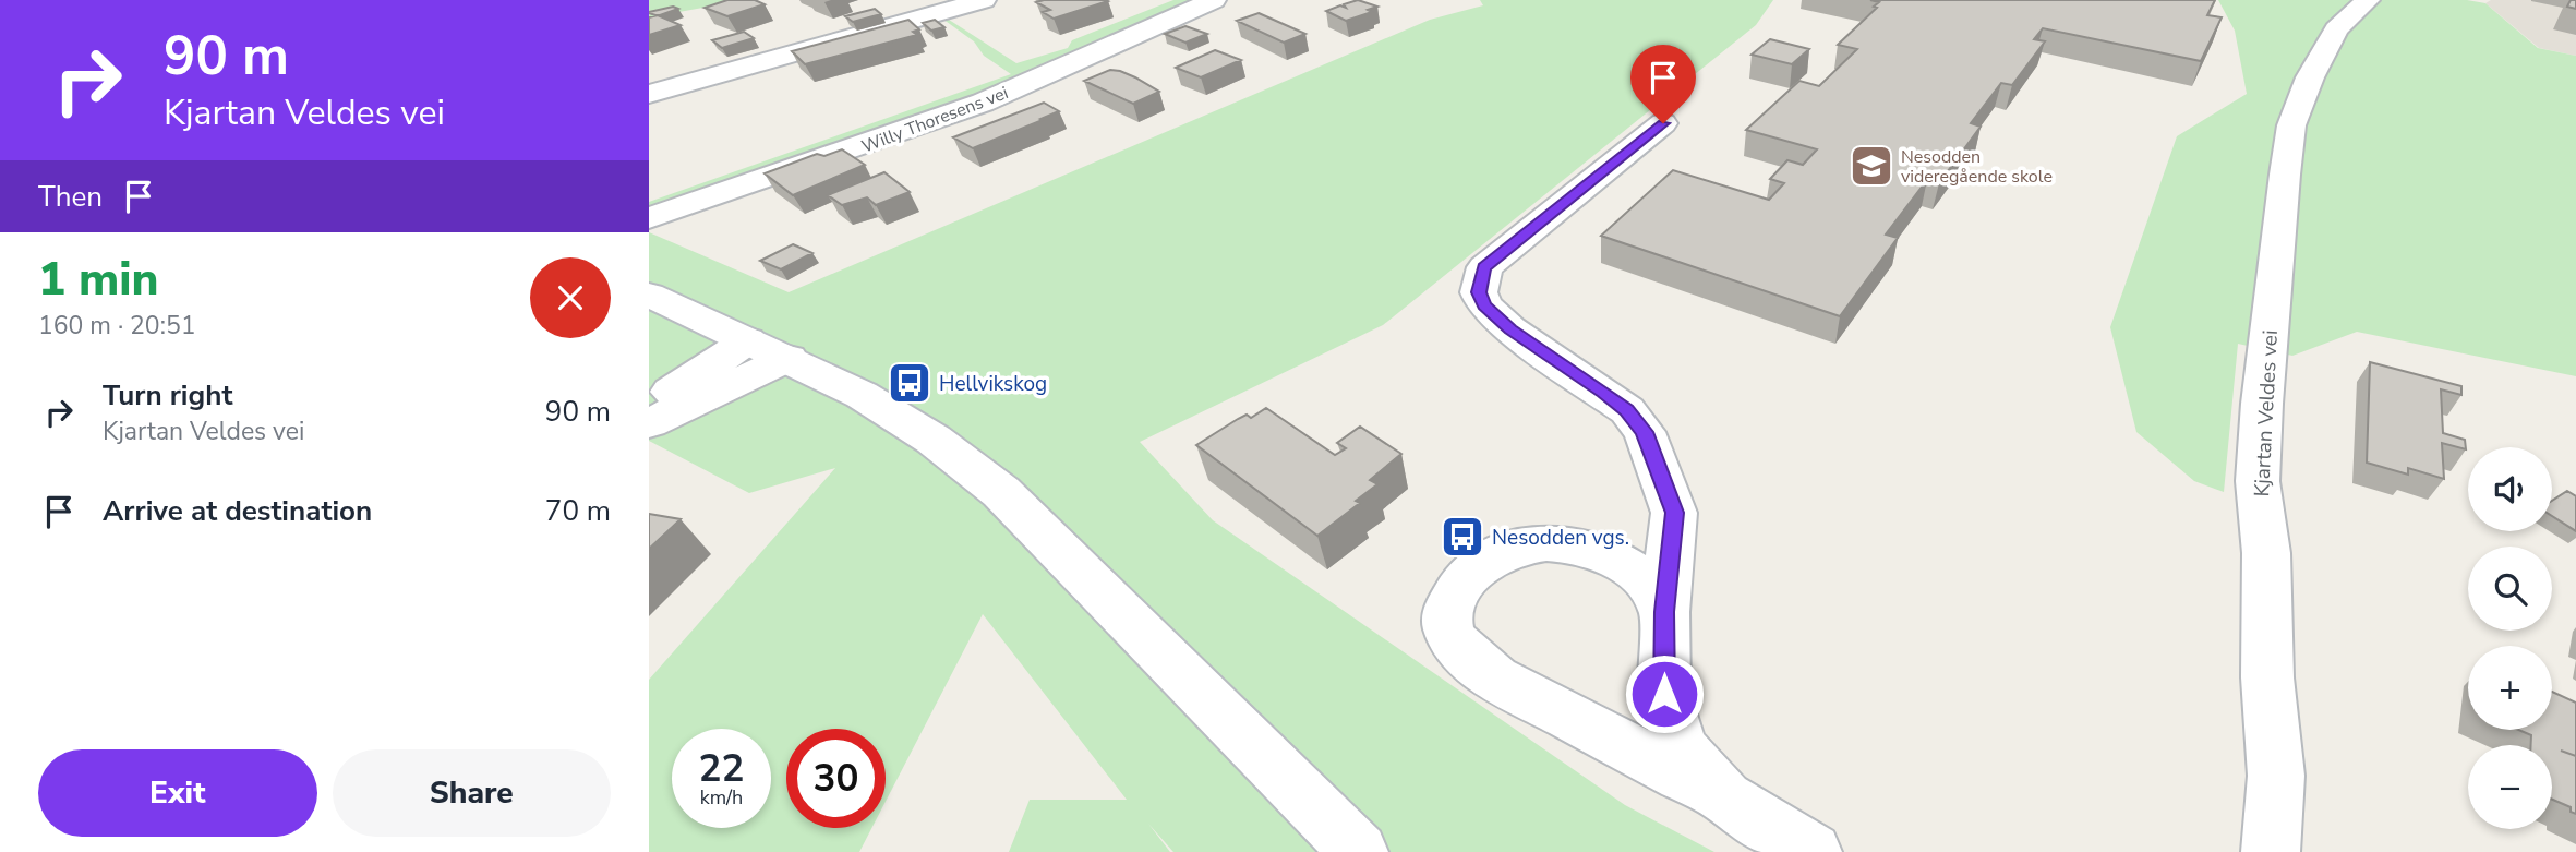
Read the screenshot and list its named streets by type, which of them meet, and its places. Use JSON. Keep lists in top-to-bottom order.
{
  "streets": {
    "street": ["Willy Thoresens vei", "Kjartan Veldes vei"]
  },
  "places": {
    "school or university": ["Nesodden videregående skole"],
    "bus stop": ["Hellvikskog", "Nesodden vgs."]
  },
  "page": {
    "turn": ["90 m", "Kjartan Veldes vei"],
    "then": "Then",
    "heading": ["1 min", "160 m · 20:51"],
    "list": [
      {
        "name": "Turn right",
        "note": "Kjartan Veldes vei",
        "value": "90 m"
      },
      {
        "name": "Arrive at destination",
        "value": "70 m"
      }
    ],
    "map_buttons": ["+", "−"],
    "speed": "22 km/h",
    "limit": "30",
    "buttons": ["Exit", "Share"]
  }
}
